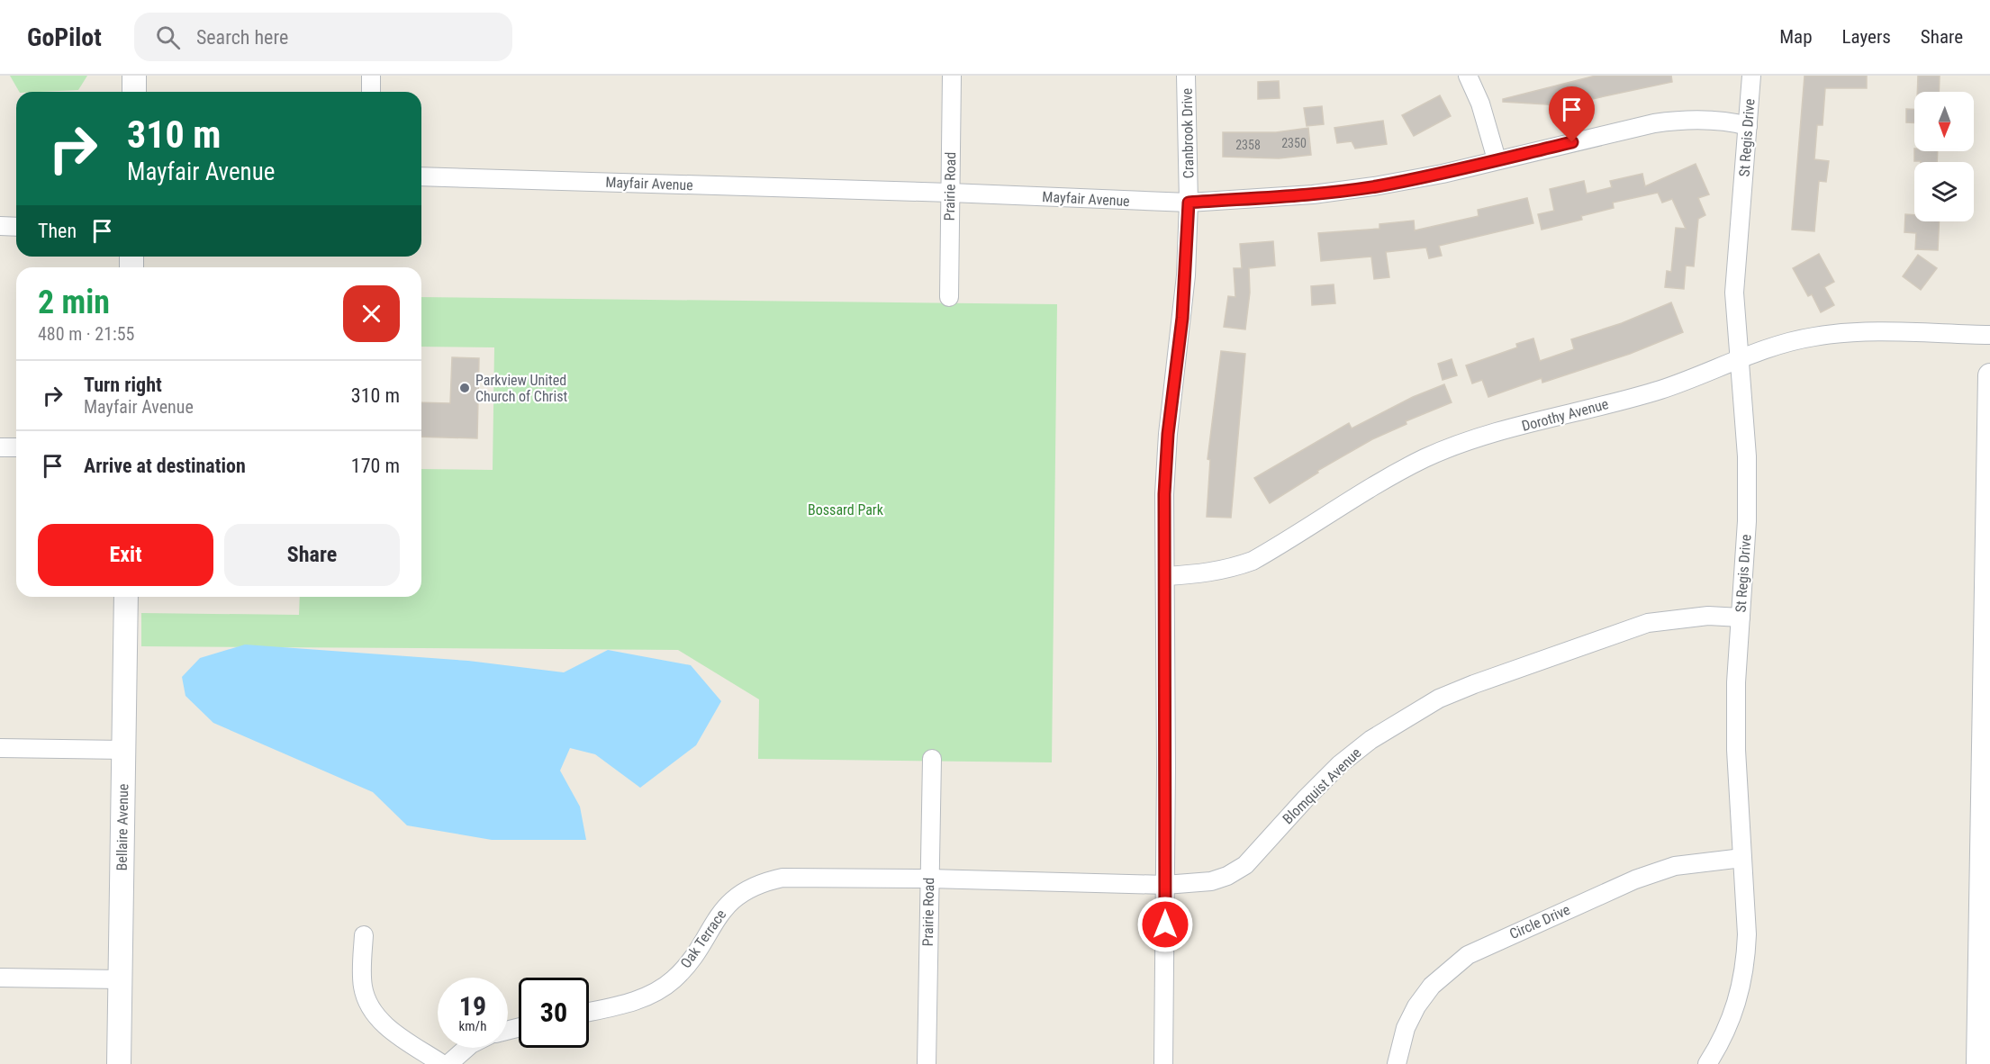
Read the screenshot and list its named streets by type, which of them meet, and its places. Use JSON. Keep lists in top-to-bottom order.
{
  "streets": {
    "street": [
      "Cranbrook Drive",
      "St Regis Drive",
      "Mayfair Avenue",
      "Prairie Road",
      "Dorothy Avenue",
      "Blomquist Avenue",
      "Bellaire Avenue",
      "Circle Drive",
      "Oak Terrace"
    ]
  },
  "crossings": [
    ["Cranbrook Drive", "Mayfair Avenue"],
    ["Cranbrook Drive", "Dorothy Avenue"],
    ["Cranbrook Drive", "Blomquist Avenue"],
    ["St Regis Drive", "Mayfair Avenue"],
    ["St Regis Drive", "Dorothy Avenue"],
    ["St Regis Drive", "Blomquist Avenue"],
    ["St Regis Drive", "Circle Drive"],
    ["Mayfair Avenue", "Prairie Road"],
    ["Prairie Road", "Blomquist Avenue"],
    ["Prairie Road", "Oak Terrace"],
    ["Blomquist Avenue", "Oak Terrace"]
  ],
  "parks": ["Bossard Park"],
  "places": ["Parkview United Church of Christ"],
  "house_numbers": ["2350", "2358"],
  "north": "bottom",
  "page": {
    "header": "GoPilot",
    "search": "Search here",
    "nav": ["Map", "Layers", "Share"],
    "turn": ["310 m", "Mayfair Avenue"],
    "then": "Then",
    "heading": ["2 min", "480 m · 21:55"],
    "list": [
      {
        "name": "Turn right",
        "note": "Mayfair Avenue",
        "value": "310 m"
      },
      {
        "name": "Arrive at destination",
        "value": "170 m"
      }
    ],
    "buttons": ["Exit", "Share"],
    "speed": "19 km/h",
    "limit": "30"
  }
}
